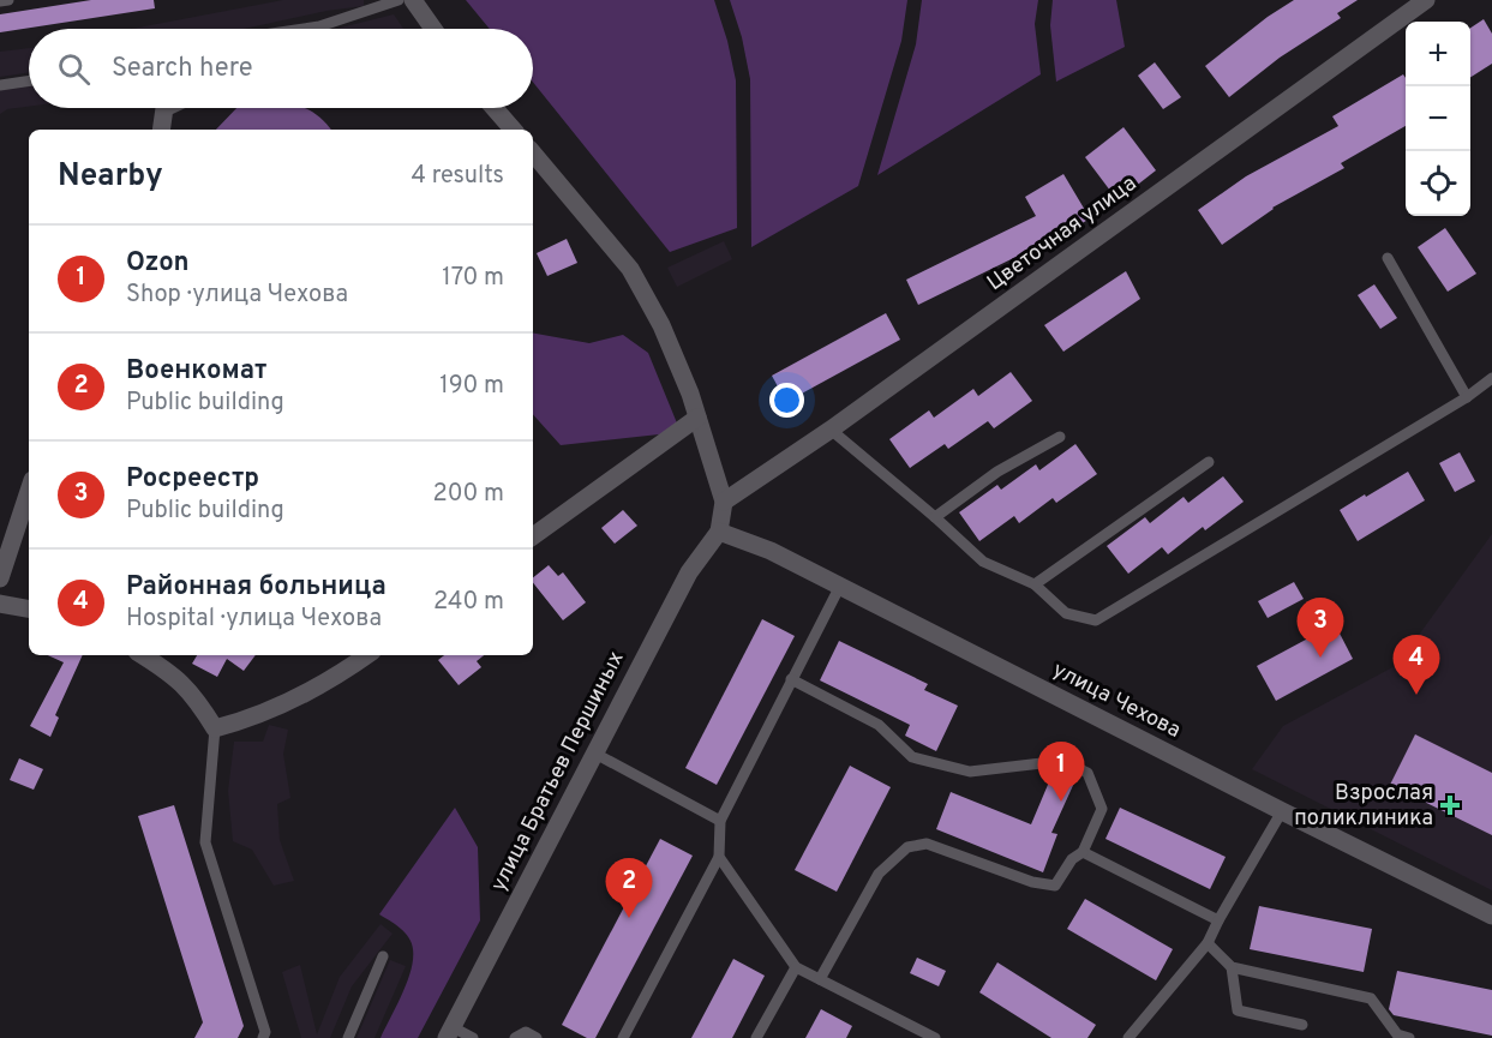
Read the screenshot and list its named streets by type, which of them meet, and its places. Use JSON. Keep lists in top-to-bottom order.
{
  "streets": {
    "street": ["Цветочная улица", "улица Чехова", "улица Братьев Першиных"]
  },
  "crossings": [
    ["улица Чехова", "улица Братьев Першиных"]
  ],
  "places": {
    "health": ["Взрослая поликлиника"]
  },
  "page": {
    "map_buttons": ["+", "−"],
    "search": "Search here",
    "heading": ["Nearby", "4 results"],
    "list": [
      {
        "mark": "1",
        "name": "Ozon",
        "note": "Shop · улица Чехова",
        "value": "170 m"
      },
      {
        "mark": "2",
        "name": "Военкомат",
        "note": "Public building",
        "value": "190 m"
      },
      {
        "mark": "3",
        "name": "Росреестр",
        "note": "Public building",
        "value": "200 m"
      },
      {
        "mark": "4",
        "name": "Районная больница",
        "note": "Hospital · улица Чехова",
        "value": "240 m"
      }
    ],
    "pins": [
      "3",
      "4",
      "1",
      "2"
    ]
  }
}
